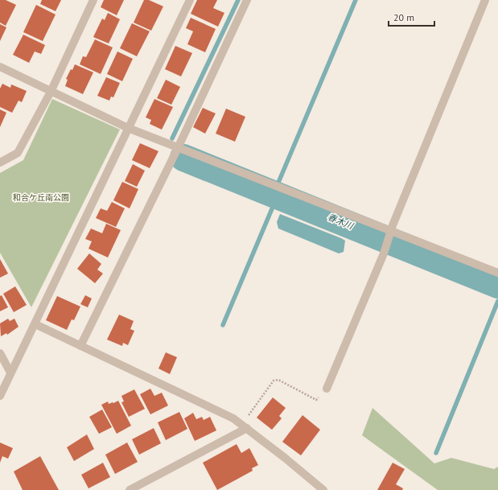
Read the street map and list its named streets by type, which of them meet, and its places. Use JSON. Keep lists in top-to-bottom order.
{
  "water": ["春木川"],
  "parks": ["和合ケ丘南公園"],
  "scale_bar": "20 m"
}
